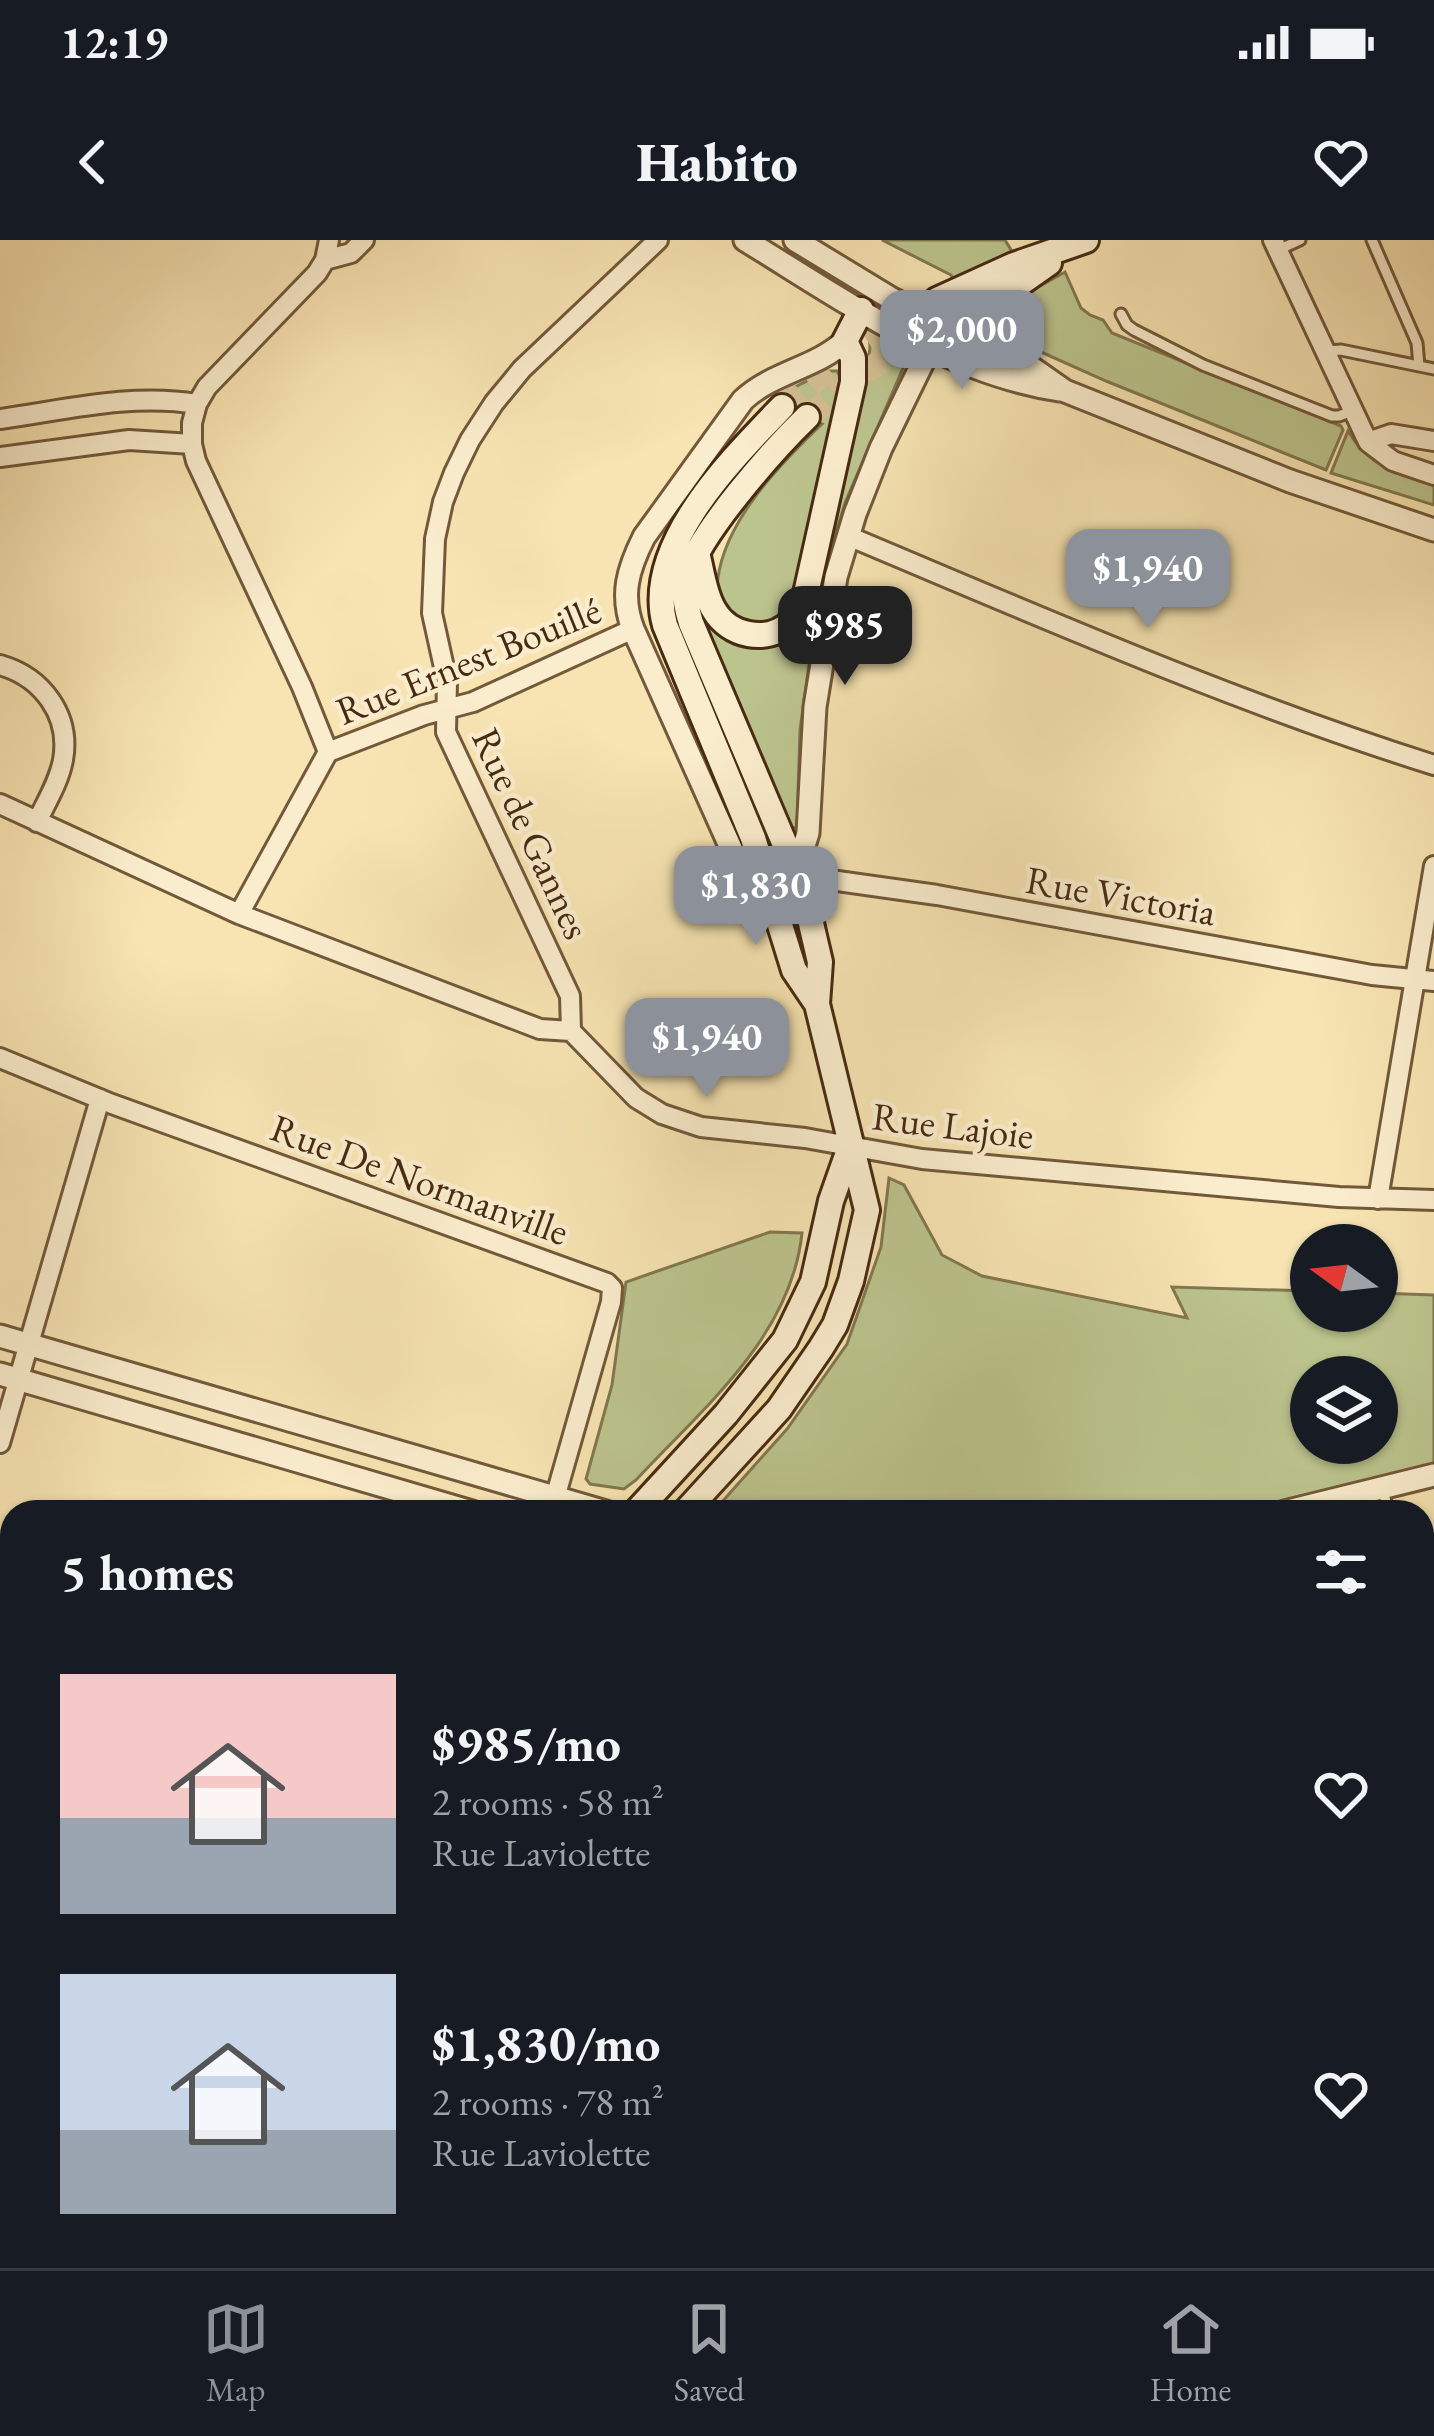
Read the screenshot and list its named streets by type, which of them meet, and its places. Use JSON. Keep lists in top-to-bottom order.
{
  "streets": {
    "street": [
      "Rue Ernest Bouillé",
      "Rue de Gannes",
      "Rue Victoria",
      "Rue Lajoie",
      "Rue De Normanville"
    ]
  },
  "crossings": [
    ["Rue Ernest Bouillé", "Rue de Gannes"],
    ["Rue de Gannes", "Rue Lajoie"]
  ],
  "north": "left",
  "page": {
    "status": "12:19",
    "header": "Habito",
    "price": [
      "$2,000",
      "$1,940",
      "$985",
      "$1,830",
      "$1,940"
    ],
    "heading": "5 homes",
    "list": [
      {
        "name": "$985/mo",
        "note": "2 rooms · 58 m² · Rue Laviolette"
      },
      {
        "name": "$1,830/mo",
        "note": "2 rooms · 78 m² · Rue Laviolette"
      }
    ],
    "tabs": ["Map", "Saved", "Home"]
  }
}
